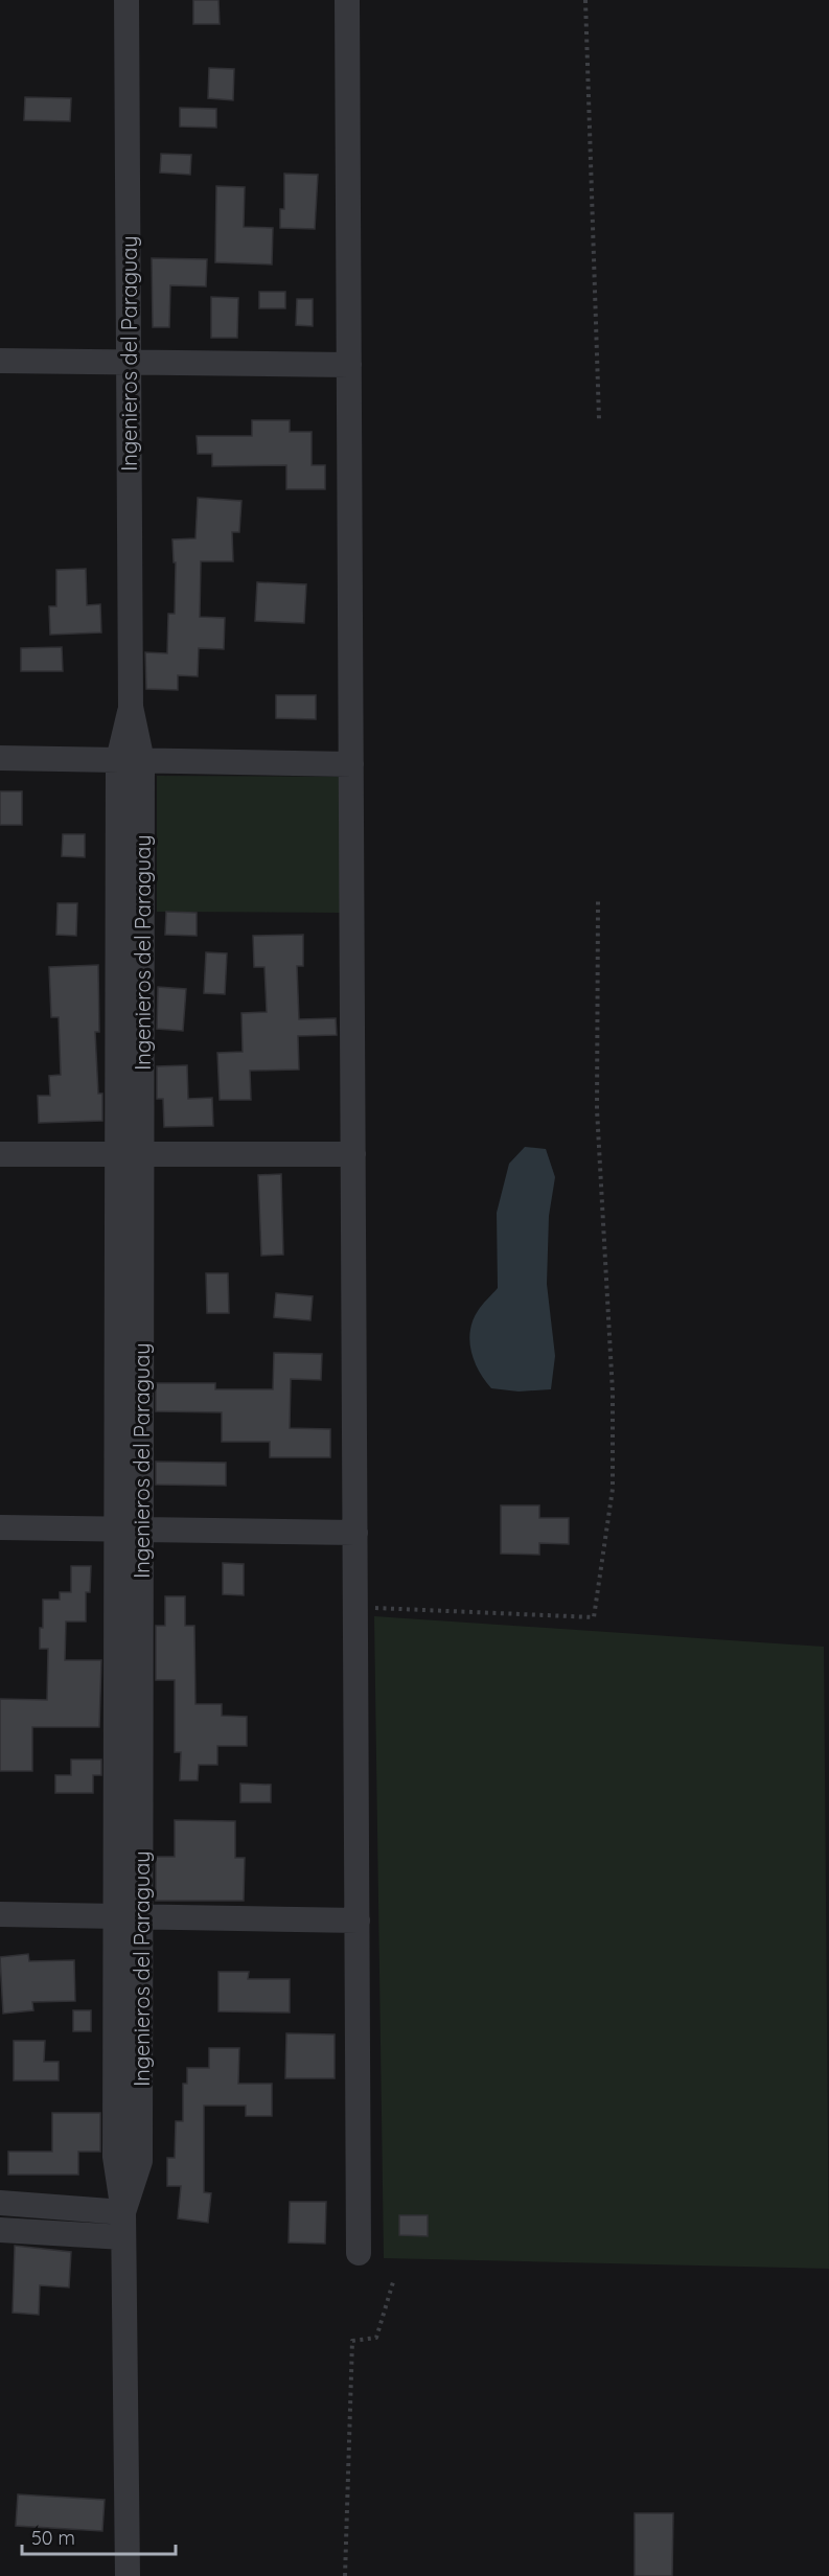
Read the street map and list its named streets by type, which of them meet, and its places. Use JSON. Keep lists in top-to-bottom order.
{
  "streets": {
    "street": ["Ingenieros del Paraguay"]
  },
  "scale_bar": "50 m"
}
